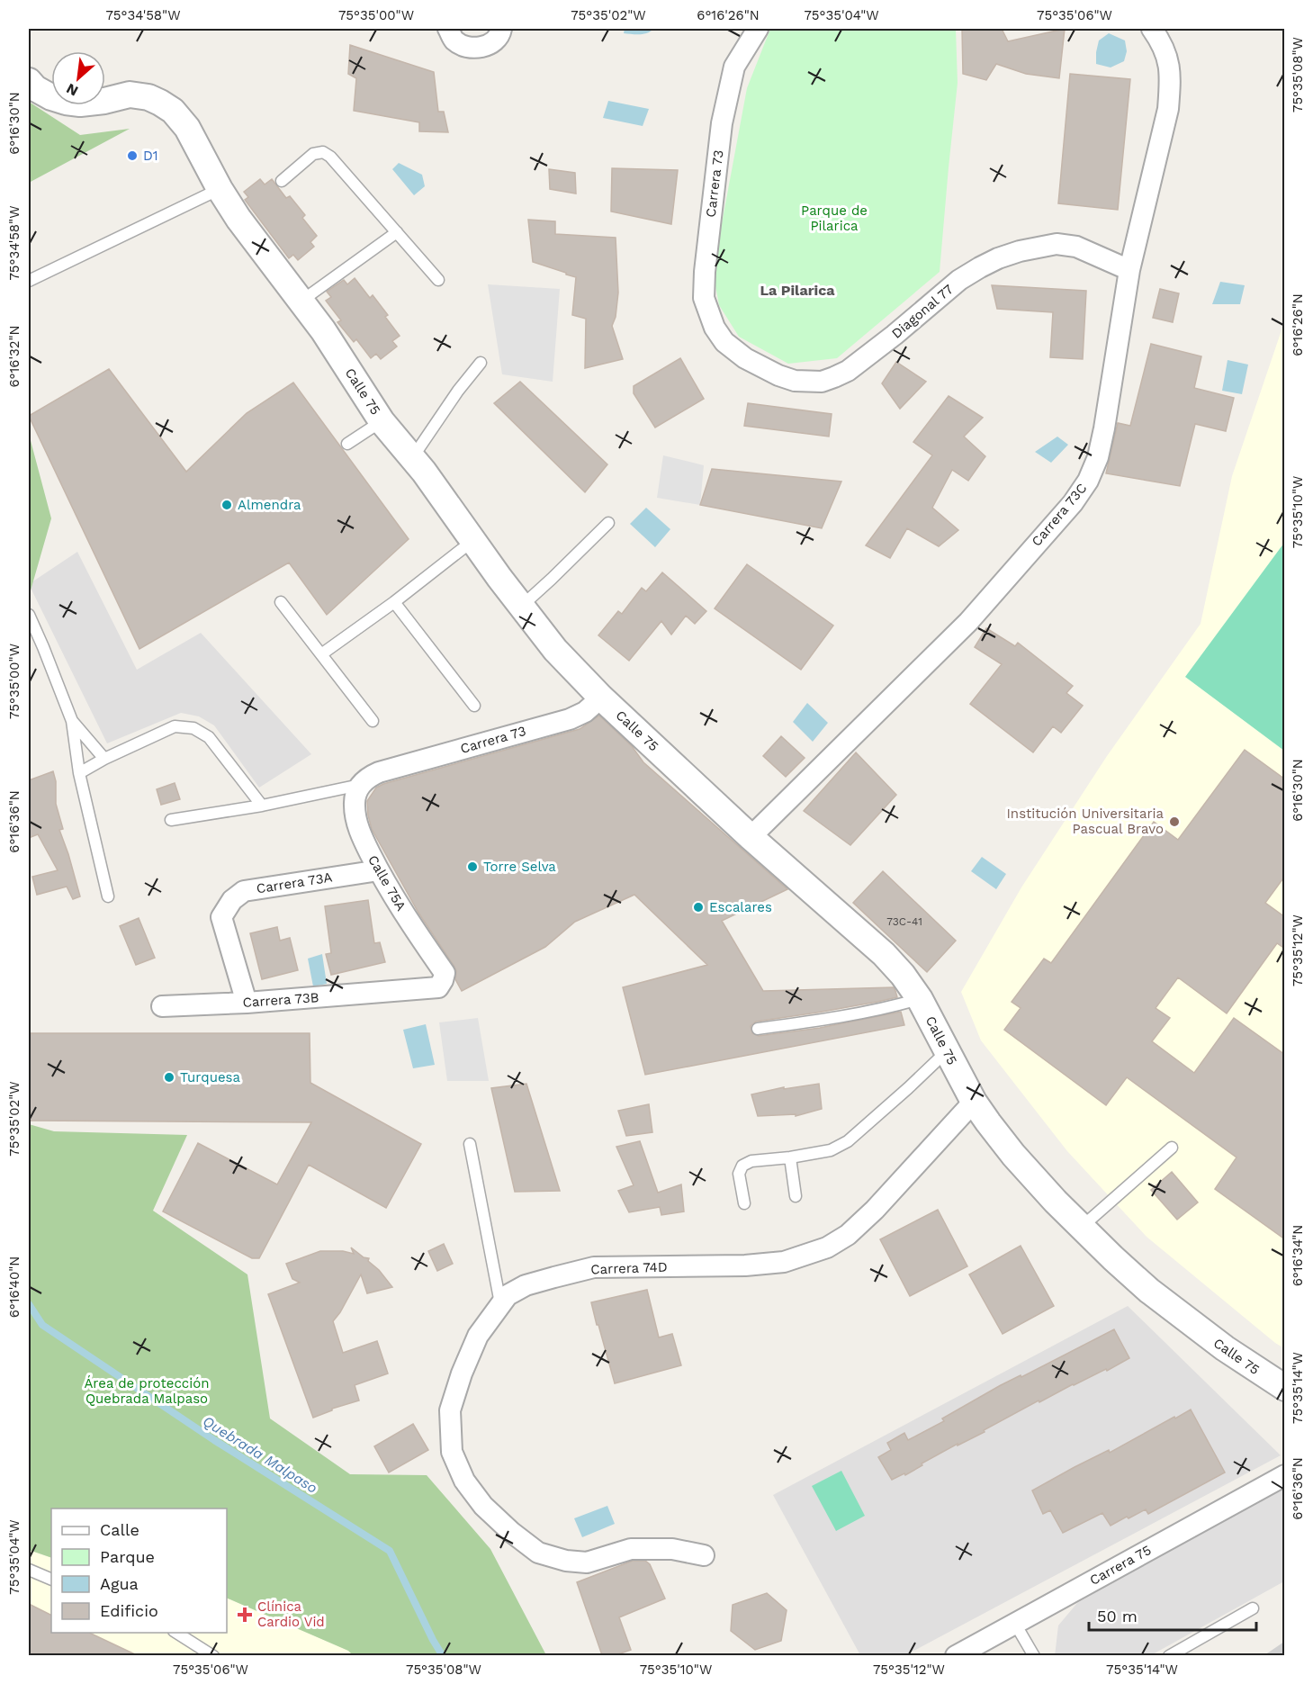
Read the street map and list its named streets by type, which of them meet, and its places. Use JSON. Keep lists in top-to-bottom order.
{
  "streets": {
    "street": [
      "Carrera 73",
      "Diagonal 77",
      "Calle 75",
      "Carrera 73C",
      "Carrera 73A",
      "Calle 75A",
      "Carrera 73B",
      "Carrera 74D",
      "Carrera 75"
    ]
  },
  "crossings": [
    ["Carrera 73", "Diagonal 77"],
    ["Carrera 73", "Calle 75"],
    ["Carrera 73", "Calle 75A"],
    ["Diagonal 77", "Carrera 73C"],
    ["Calle 75", "Carrera 73C"],
    ["Calle 75", "Carrera 74D"],
    ["Carrera 73A", "Calle 75A"],
    ["Carrera 73A", "Carrera 73B"],
    ["Calle 75A", "Carrera 73B"]
  ],
  "districts": ["La Pilarica"],
  "water": ["Quebrada Malpaso"],
  "parks": ["Parque de Pilarica", "Área de protección Quebrada Malpaso"],
  "places": {
    "other": [
      "D1",
      "Almendra",
      "Institución Universitaria Pascual Bravo",
      "Torre Selva",
      "Escalares",
      "Turquesa"
    ],
    "health": ["Clínica Cardio Vid"]
  },
  "house_numbers": ["73C-41"],
  "legend": [
    "Calle",
    "Parque",
    "Agua",
    "Edificio"
  ],
  "scale_bar": "50 m",
  "north": "bottom left",
  "coordinates": [
    "75°34'58\"W",
    "75°35'00\"W",
    "75°35'02\"W",
    "6°16'26\"N",
    "75°35'04\"W",
    "75°35'06\"W",
    "75°35'08\"W",
    "6°16'30\"N",
    "6°16'32\"N",
    "75°35'10\"W",
    "6°16'36\"N",
    "75°35'12\"W",
    "6°16'34\"N",
    "6°16'40\"N",
    "75°35'14\"W"
  ]
}
